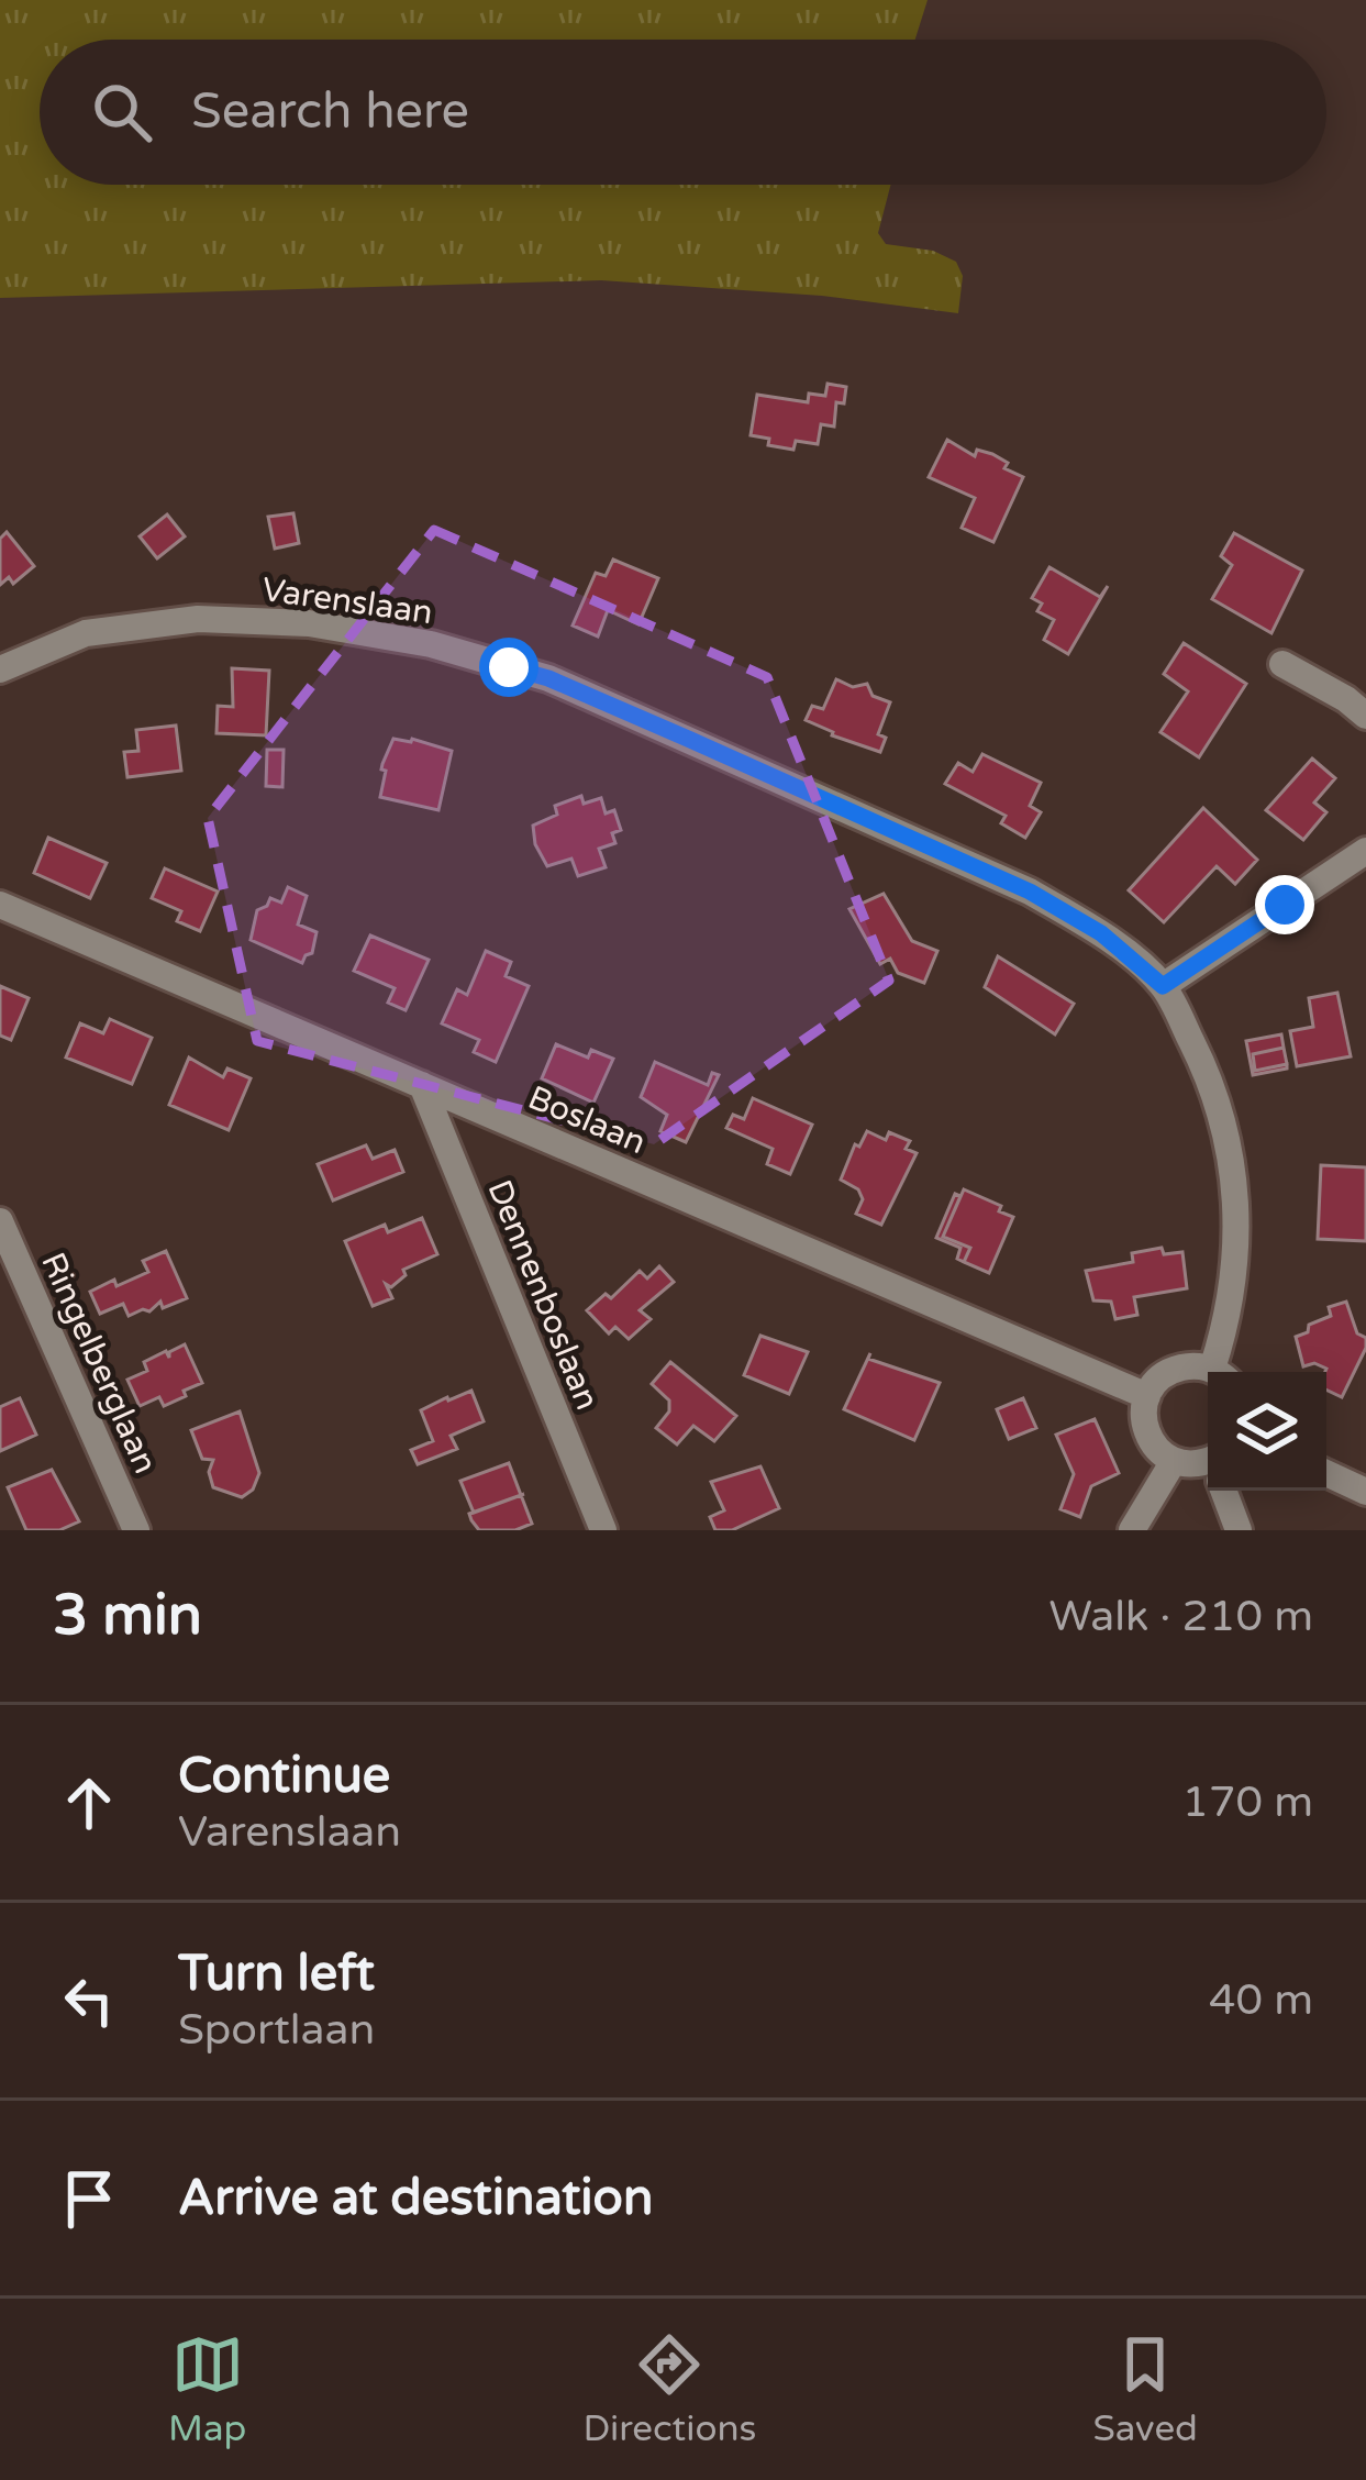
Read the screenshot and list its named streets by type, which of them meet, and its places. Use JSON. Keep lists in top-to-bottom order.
{
  "streets": {
    "street": [
      "Varenslaan",
      "Boslaan",
      "Dennenboslaan",
      "Ringelberglaan"
    ]
  },
  "crossings": [
    ["Boslaan", "Dennenboslaan"]
  ],
  "page": {
    "search": "Search here",
    "heading": ["3 min", "Walk · 210 m"],
    "list": [
      ["Continue", "Varenslaan", "170 m"],
      ["Turn left", "Sportlaan", "40 m"],
      "Arrive at destination"
    ],
    "nav": ["Map", "Directions", "Saved"]
  }
}
